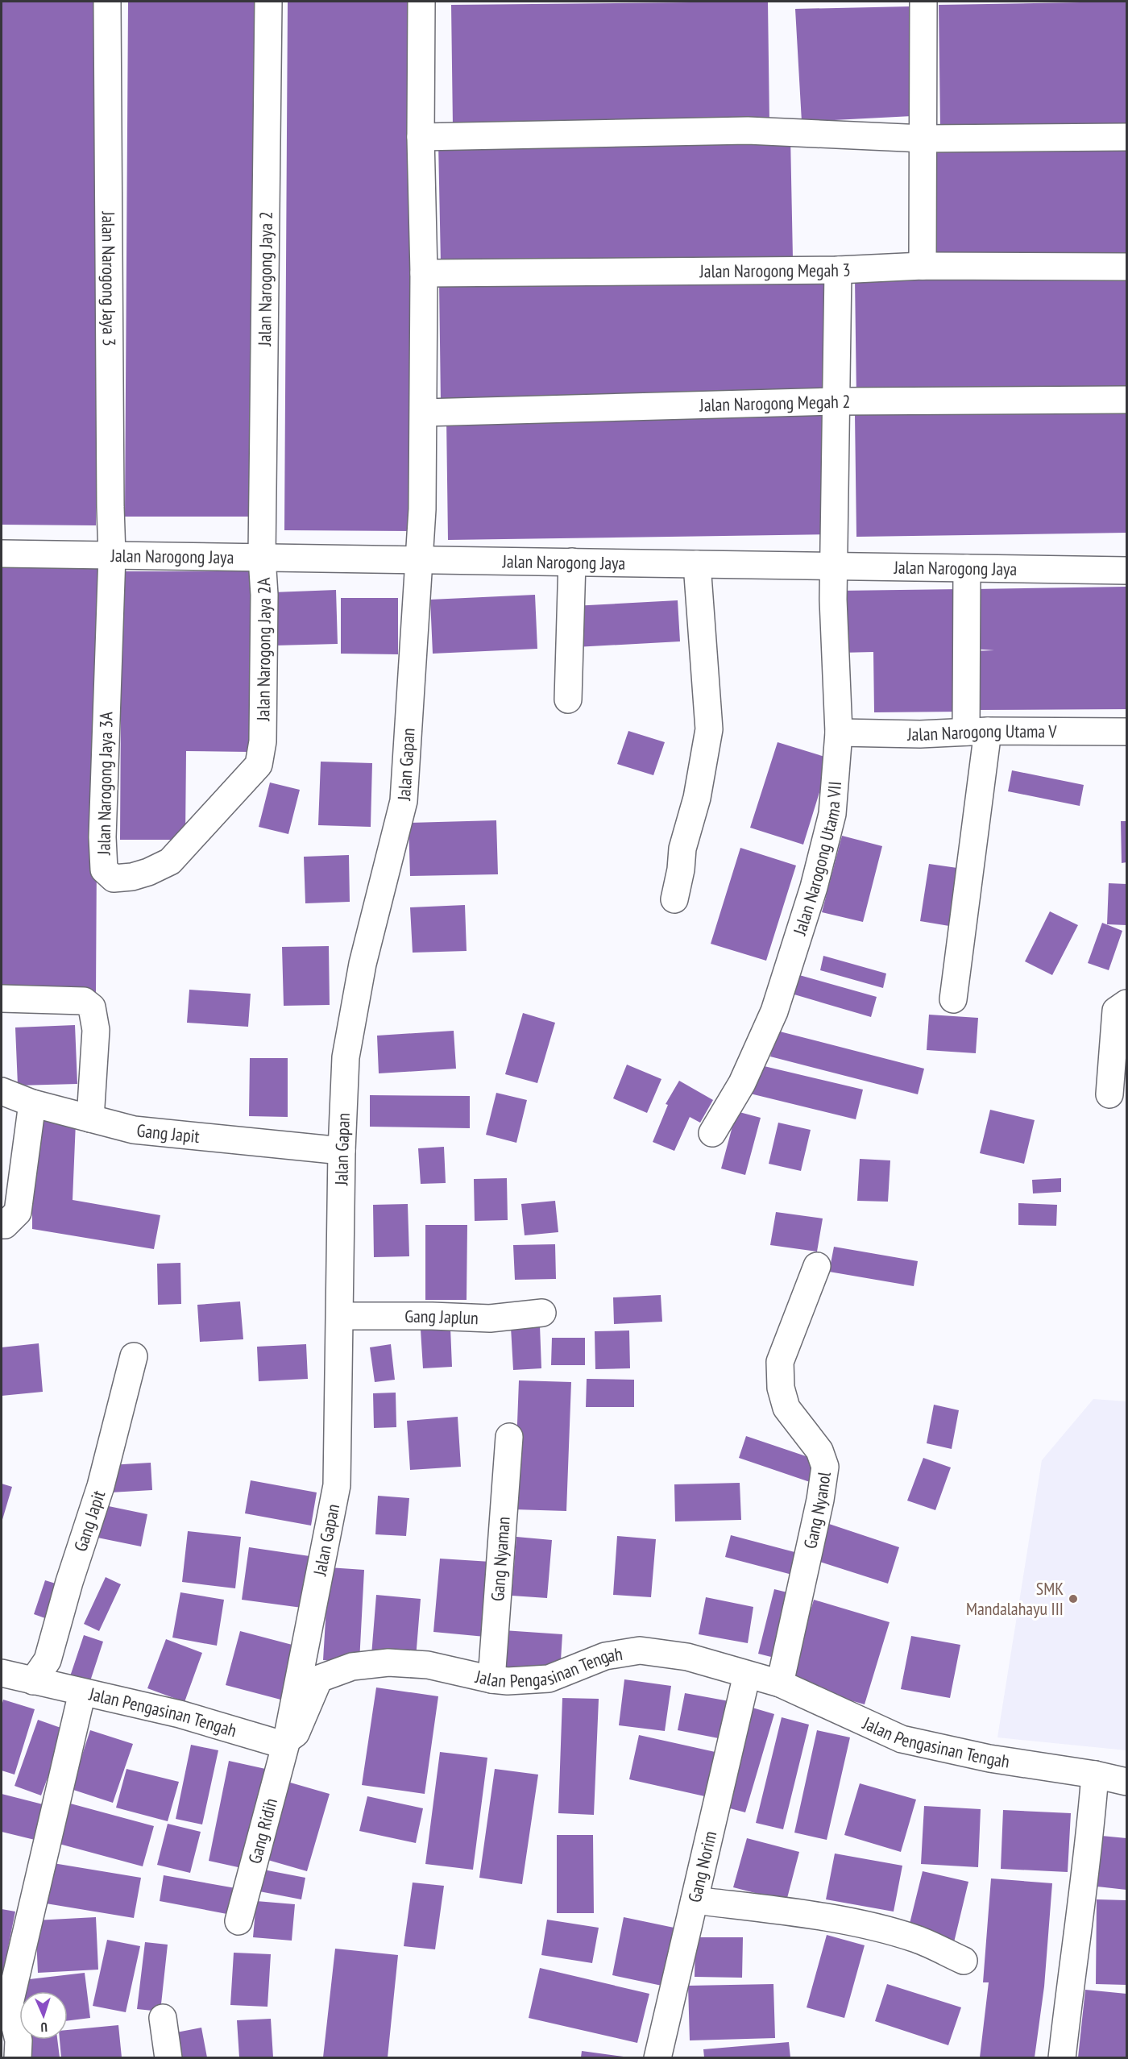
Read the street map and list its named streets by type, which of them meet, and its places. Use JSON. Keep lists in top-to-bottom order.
{
  "streets": {
    "street": [
      "Jalan Narogong Megah 3",
      "Jalan Narogong Jaya 3",
      "Jalan Narogong Jaya 2",
      "Jalan Narogong Megah 2",
      "Jalan Narogong Jaya",
      "Jalan Narogong Jaya 2A",
      "Jalan Narogong Utama V",
      "Jalan Gapan",
      "Jalan Narogong Jaya 3A",
      "Jalan Narogong Utama VII",
      "Gang Japit",
      "Gang Japlun",
      "Gang Nyanol",
      "Gang Nyaman",
      "Jalan Pengasinan Tengah",
      "Gang Ridih",
      "Gang Norim"
    ]
  },
  "crossings": [
    ["Jalan Narogong Megah 3", "Jalan Gapan"],
    ["Jalan Narogong Megah 3", "Jalan Narogong Utama VII"],
    ["Jalan Narogong Jaya 3", "Jalan Narogong Jaya"],
    ["Jalan Narogong Jaya 3", "Jalan Narogong Jaya 3A"],
    ["Jalan Narogong Jaya 2", "Jalan Narogong Jaya"],
    ["Jalan Narogong Jaya 2", "Jalan Narogong Jaya 2A"],
    ["Jalan Narogong Megah 2", "Jalan Gapan"],
    ["Jalan Narogong Megah 2", "Jalan Narogong Utama VII"],
    ["Jalan Narogong Jaya", "Jalan Narogong Jaya 2A"],
    ["Jalan Narogong Jaya", "Jalan Gapan"],
    ["Jalan Narogong Jaya", "Jalan Narogong Jaya 3A"],
    ["Jalan Narogong Jaya", "Jalan Narogong Utama VII"],
    ["Jalan Narogong Jaya 2A", "Jalan Narogong Jaya 3A"],
    ["Jalan Narogong Utama V", "Jalan Narogong Utama VII"],
    ["Jalan Gapan", "Gang Japit"],
    ["Jalan Gapan", "Gang Japlun"],
    ["Jalan Gapan", "Jalan Pengasinan Tengah"],
    ["Jalan Gapan", "Gang Ridih"],
    ["Gang Japit", "Jalan Pengasinan Tengah"],
    ["Gang Nyanol", "Jalan Pengasinan Tengah"],
    ["Gang Nyaman", "Jalan Pengasinan Tengah"],
    ["Jalan Pengasinan Tengah", "Gang Ridih"],
    ["Jalan Pengasinan Tengah", "Gang Norim"]
  ],
  "places": ["SMK Mandalahayu III"],
  "north": "bottom"
}
